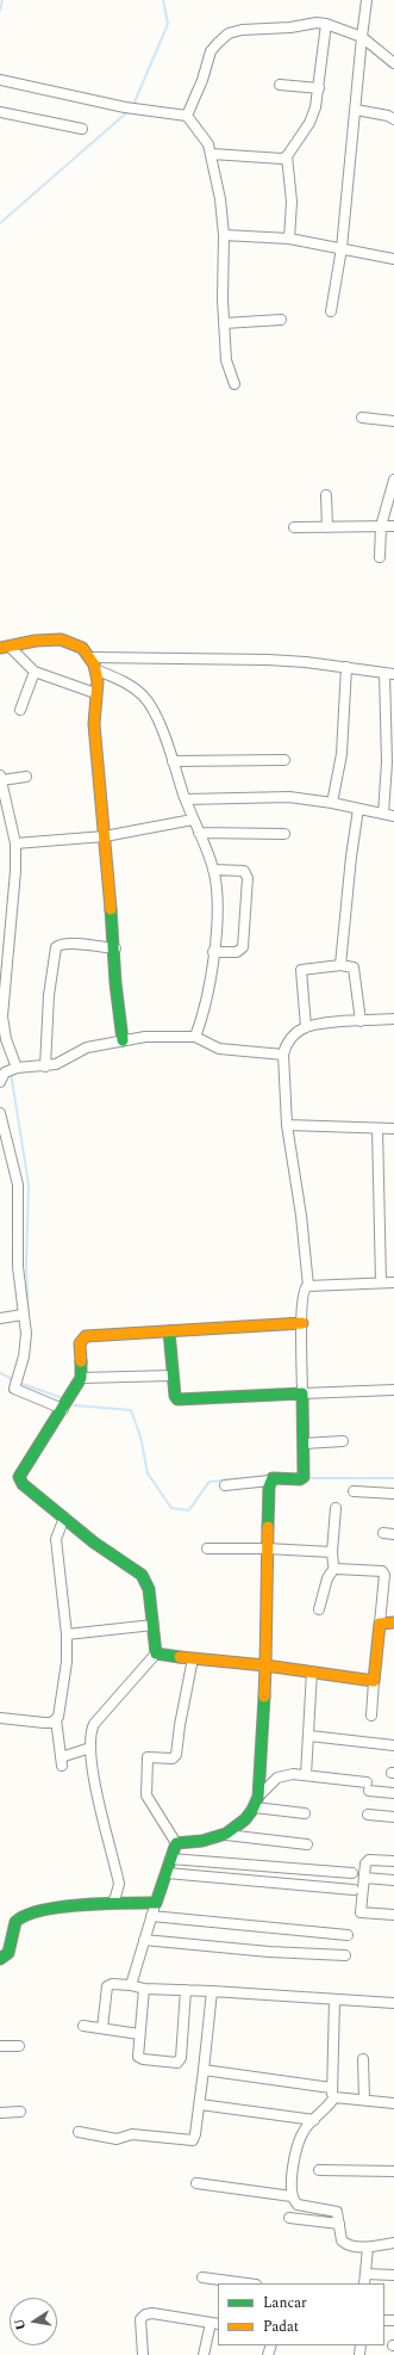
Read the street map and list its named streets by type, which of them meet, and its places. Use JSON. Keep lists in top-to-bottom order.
{
  "legend": ["Lancar", "Padat"],
  "north": "left"
}
